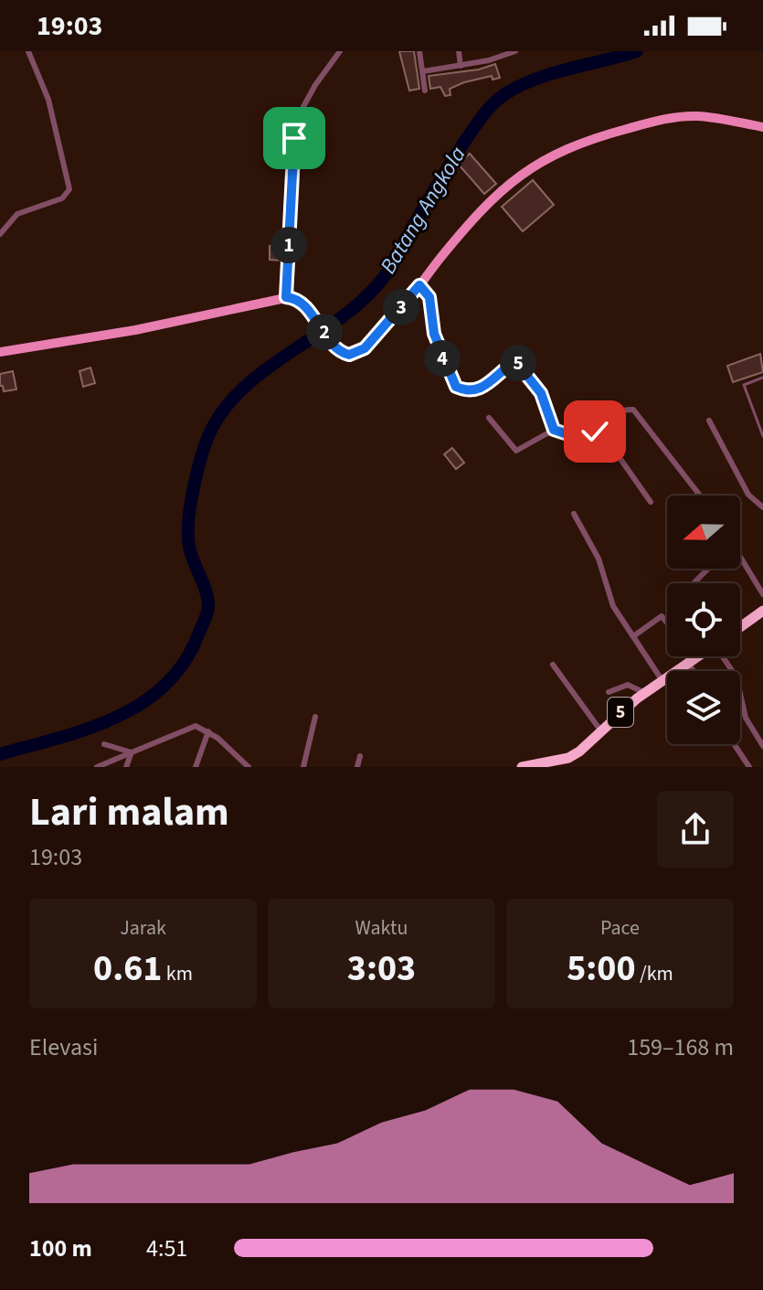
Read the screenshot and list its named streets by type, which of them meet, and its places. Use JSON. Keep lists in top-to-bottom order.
{
  "streets": {
    "highway": ["5"]
  },
  "water": ["Batang Angkola"],
  "north": "left",
  "page": {
    "status": "19:03",
    "pins": [
      "1",
      "3",
      "2",
      "4",
      "5"
    ],
    "heading": ["Lari malam", "19:03"],
    "stats": [
      ["Jarak", "0.61 km"],
      ["Waktu", "3:03"],
      ["Pace", "5:00 /km"]
    ],
    "chart": ["Elevasi", "159–168 m"],
    "list": [
      {
        "name": "100 m",
        "note": "4:51"
      }
    ]
  }
}
